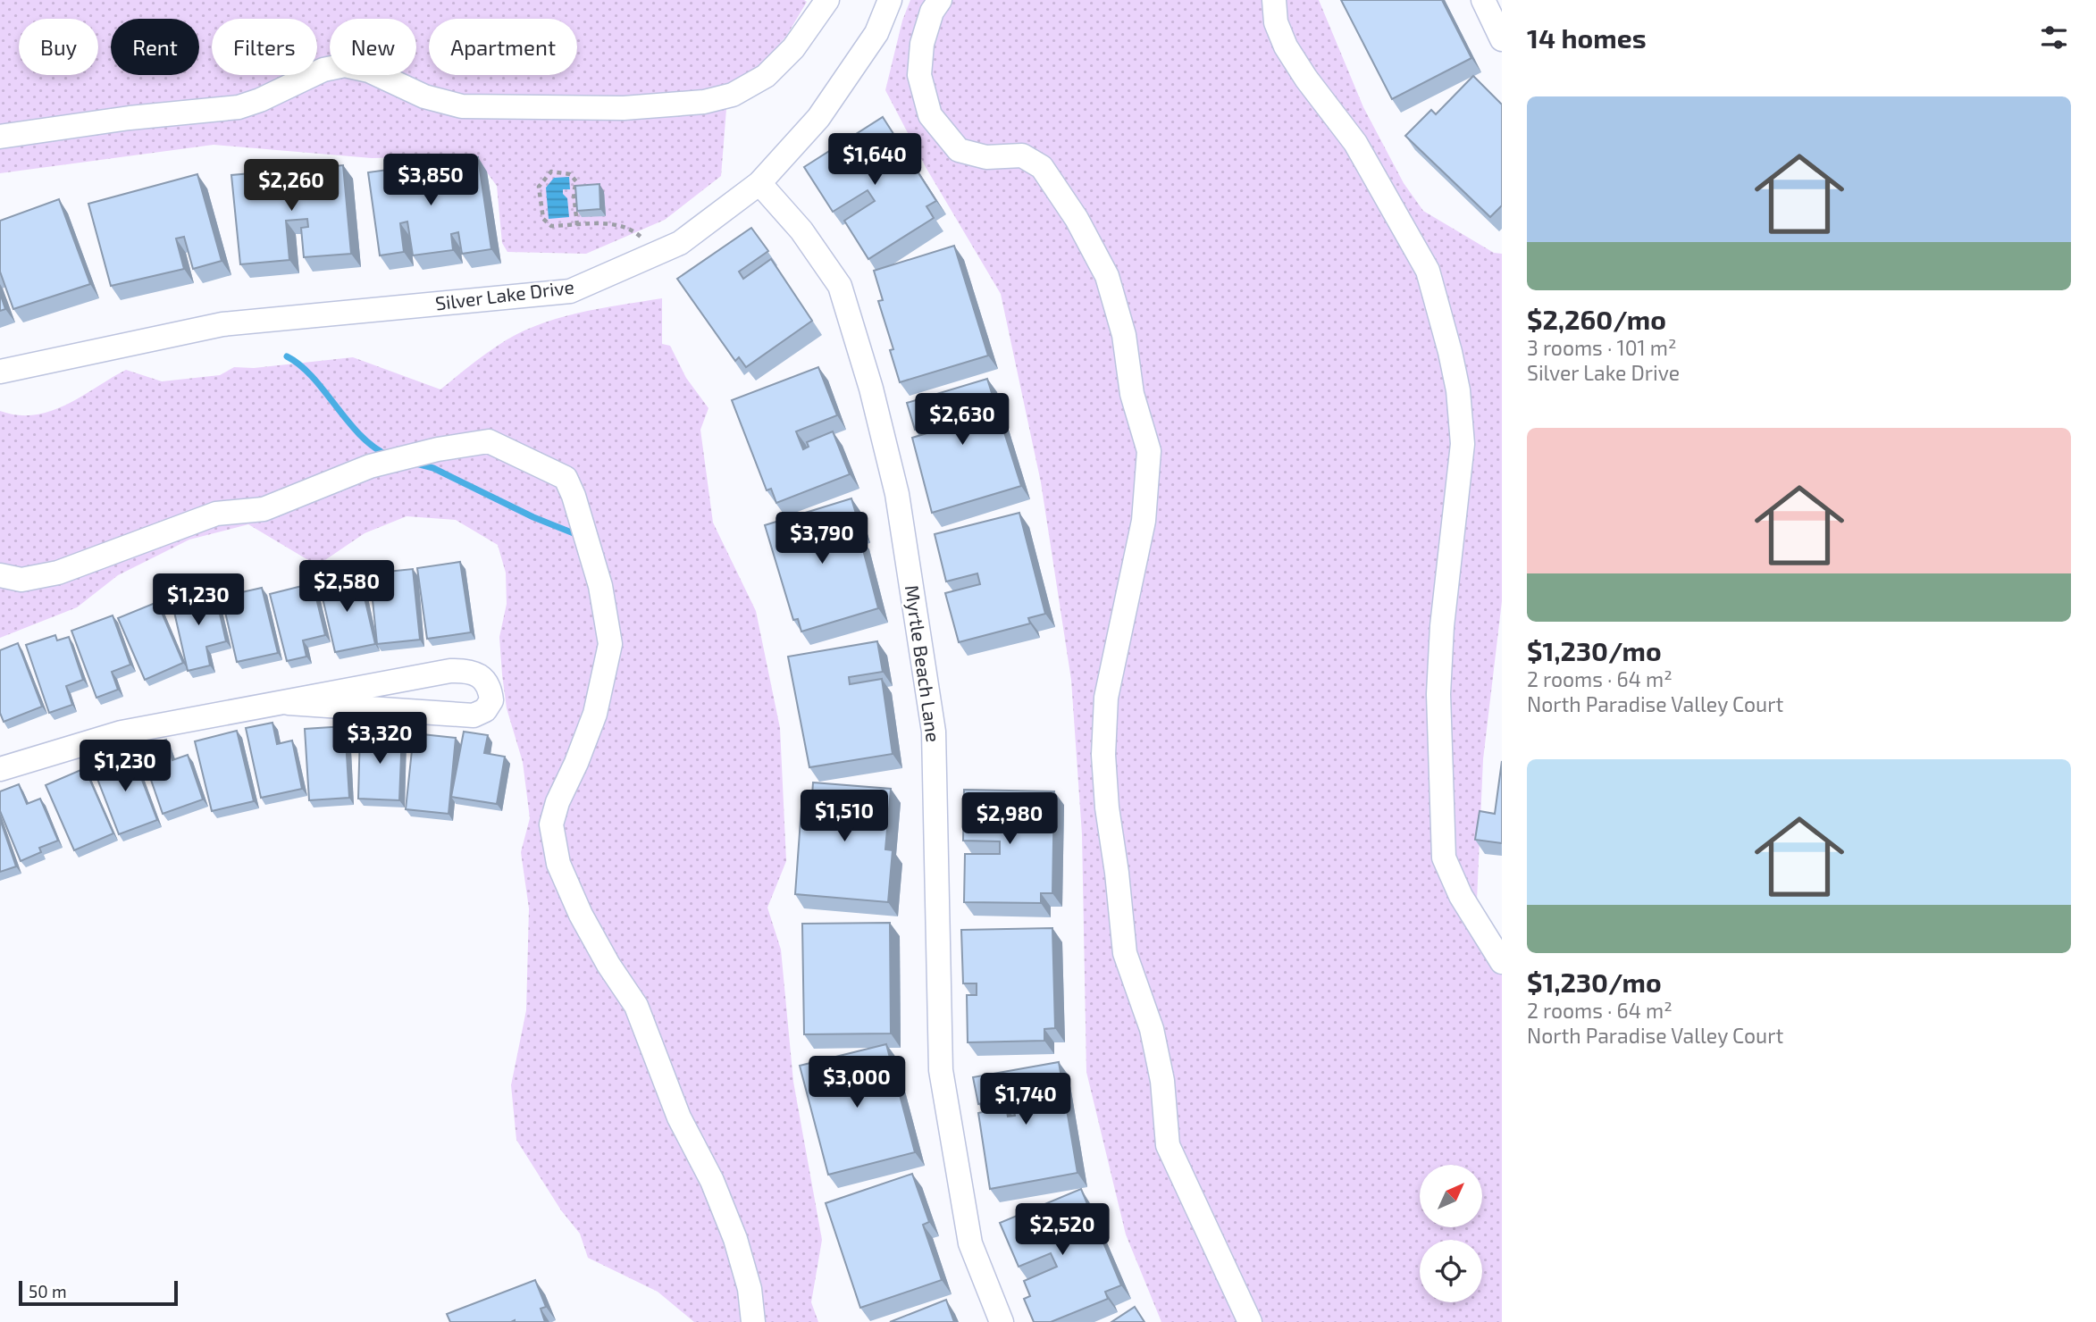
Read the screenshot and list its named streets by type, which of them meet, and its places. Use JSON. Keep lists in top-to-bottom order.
{
  "streets": {
    "street": ["Silver Lake Drive", "Myrtle Beach Lane"]
  },
  "crossings": [
    ["Silver Lake Drive", "Myrtle Beach Lane"]
  ],
  "scale_bar": "50 m",
  "north": "top right",
  "page": {
    "heading": "14 homes",
    "chip": [
      "Buy",
      "Rent",
      "Filters",
      "New",
      "Apartment"
    ],
    "list": [
      {
        "name": "$2,260/mo",
        "note": "3 rooms · 101 m² · Silver Lake Drive"
      },
      {
        "name": "$1,230/mo",
        "note": "2 rooms · 64 m² · North Paradise Valley Court"
      },
      {
        "name": "$1,230/mo",
        "note": "2 rooms · 64 m² · North Paradise Valley Court"
      }
    ],
    "price": [
      "$1,640",
      "$3,850",
      "$2,260",
      "$2,630",
      "$3,790",
      "$2,580",
      "$1,230",
      "$3,320",
      "$1,230",
      "$1,510",
      "$2,980",
      "$3,000",
      "$1,740",
      "$2,520"
    ],
    "scale": "50 m"
  }
}
